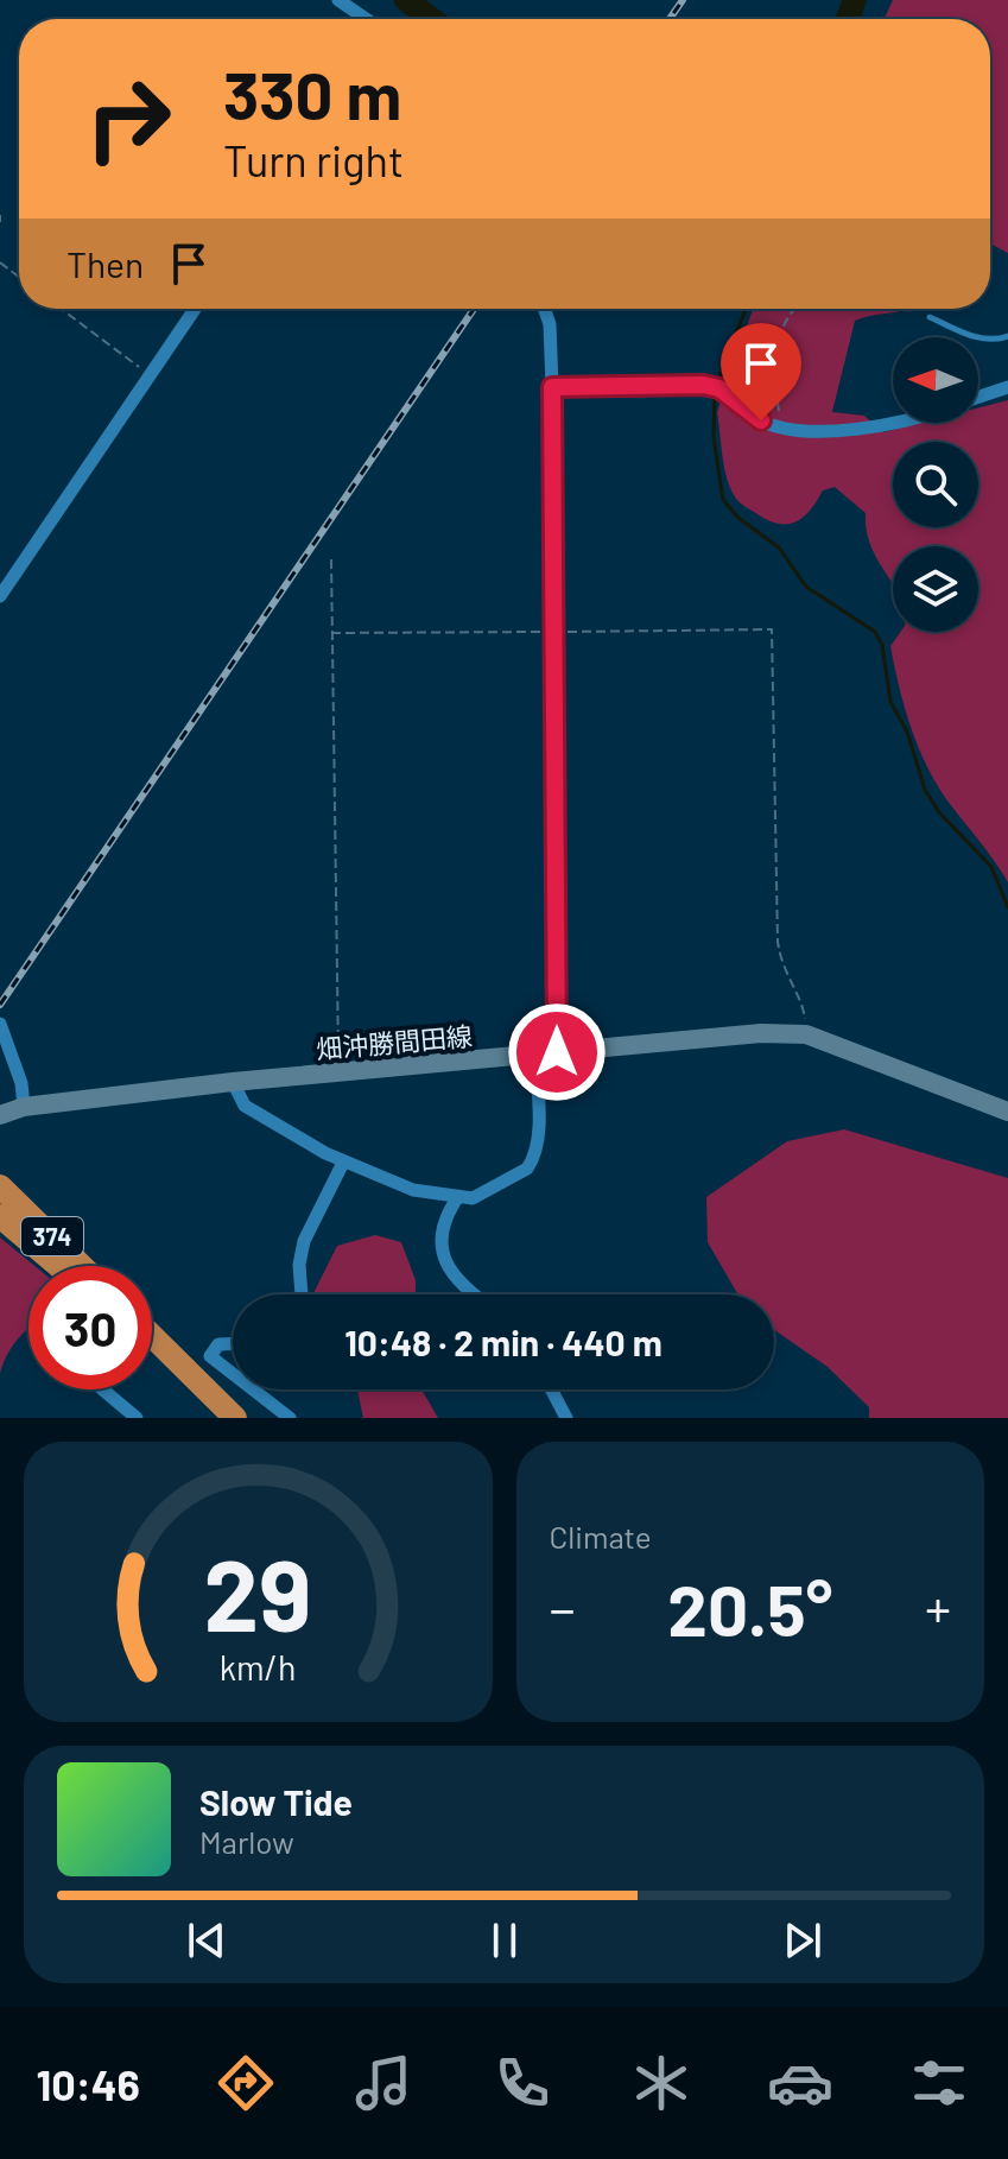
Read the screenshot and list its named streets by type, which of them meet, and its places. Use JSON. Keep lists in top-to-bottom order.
{
  "streets": {
    "highway": ["374"],
    "main road": ["畑沖勝間田線"]
  },
  "north": "left",
  "page": {
    "turn": ["330 m", "Turn right"],
    "then": "Then",
    "limit": "30",
    "trip": "10:48 · 2 min · 440 m",
    "tile": "Climate",
    "heat": ["−", "20.5°", "+"],
    "song": ["Slow Tide", "Marlow"],
    "tabs": "10:46",
    "gauge": ["29", "km/h"]
  }
}
